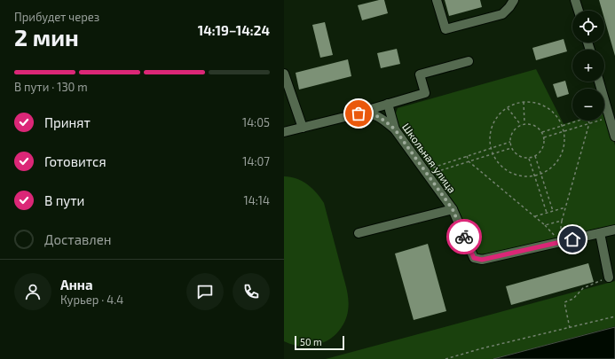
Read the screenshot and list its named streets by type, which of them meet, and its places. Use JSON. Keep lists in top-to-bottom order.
{
  "streets": {
    "street": ["Школьная улица"]
  },
  "scale_bar": "50 m",
  "page": {
    "heading": ["2 мин", "Прибудет через", "14:19–14:24"],
    "panel": ["Анна", "Курьер · 4.4"],
    "map_buttons": ["+", "−"],
    "bar": "В пути · 130 m",
    "list": [
      ["Принят", "14:05"],
      ["Готовится", "14:07"],
      ["В пути", "14:14"],
      "Доставлен"
    ],
    "scale": "50 m"
  }
}
